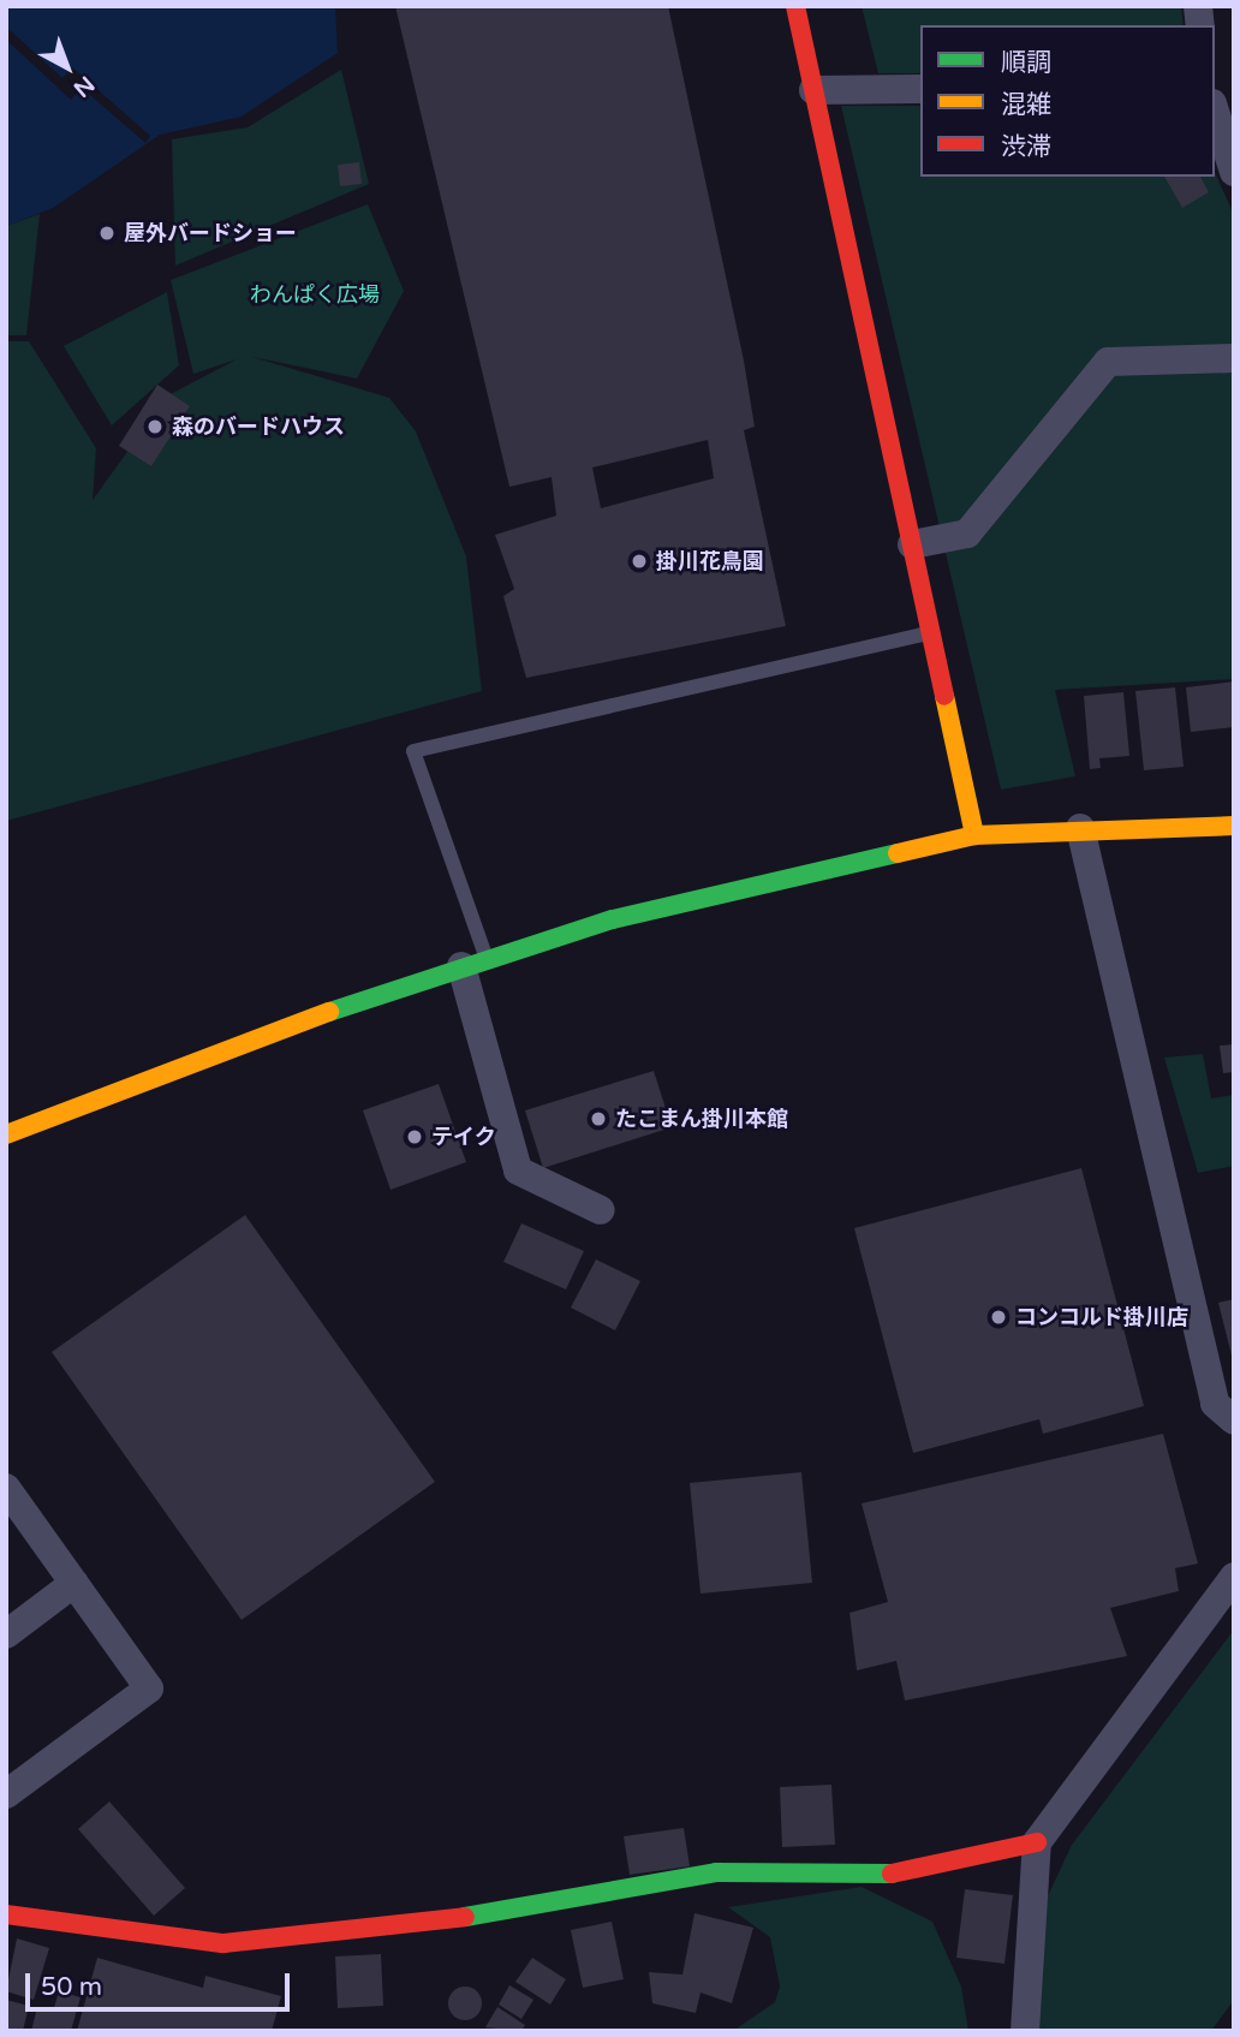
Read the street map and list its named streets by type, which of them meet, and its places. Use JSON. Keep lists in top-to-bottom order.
{
  "parks": ["わんぱく広場"],
  "places": [
    "屋外バードショー",
    "森のバードハウス",
    "掛川花鳥園",
    "たこまん掛川本館",
    "テイク",
    "コンコルド掛川店"
  ],
  "legend": ["順調", "混雑", "渋滞"],
  "scale_bar": "50 m",
  "north": "bottom right"
}
